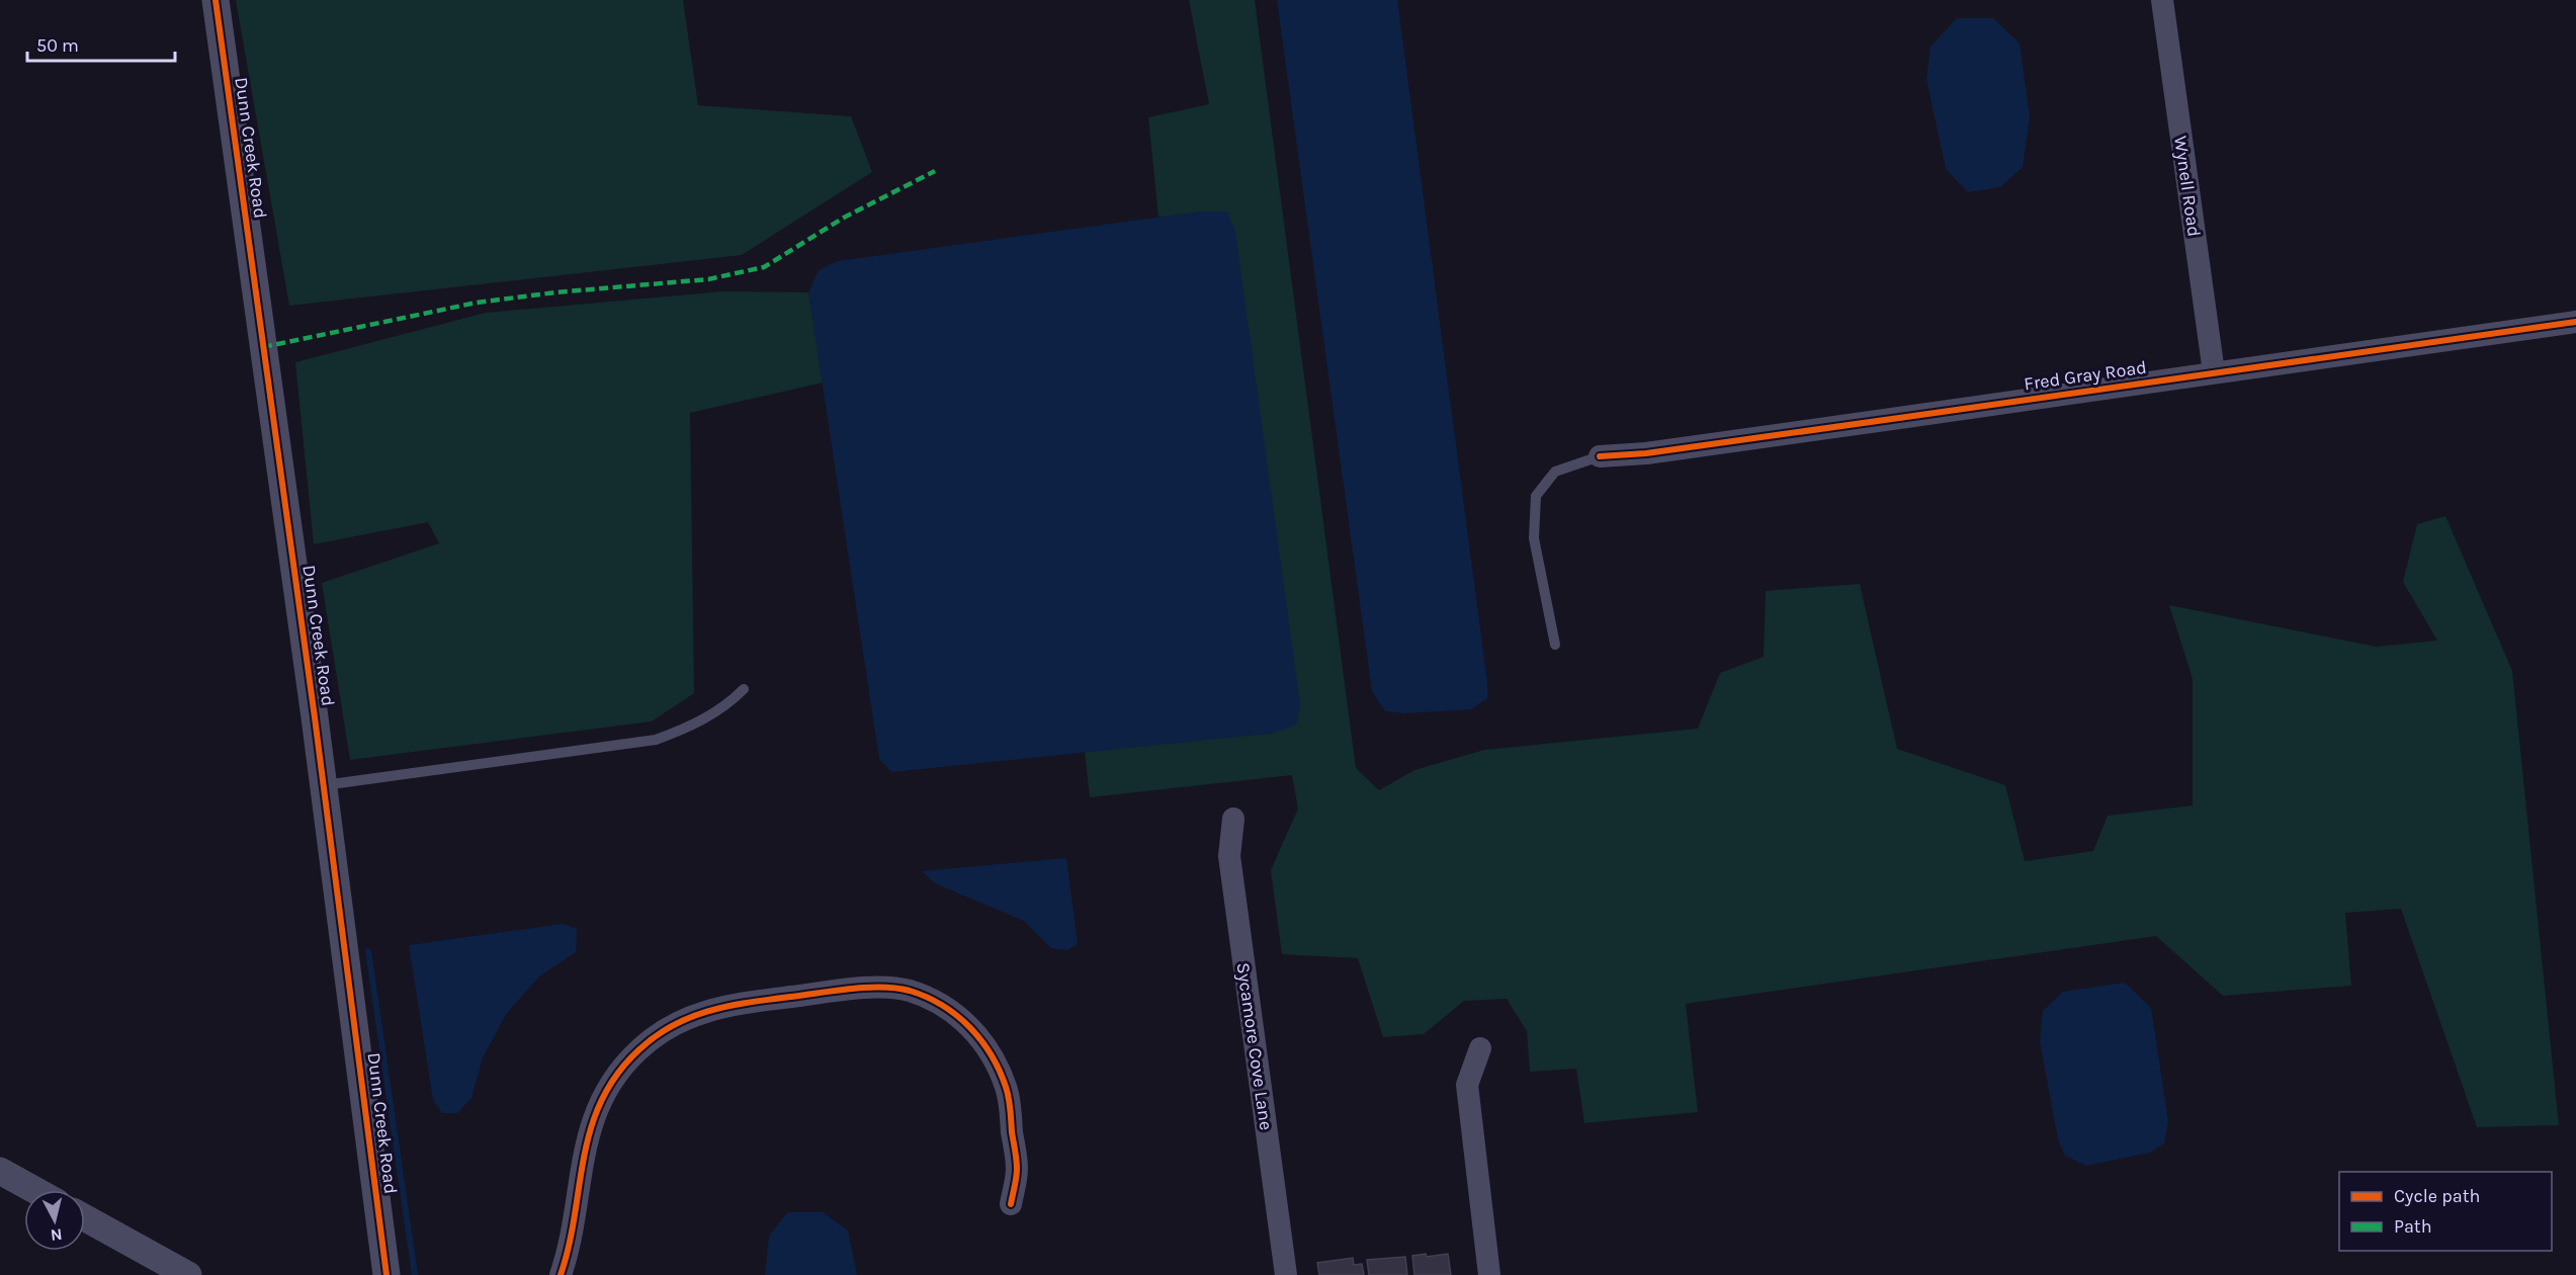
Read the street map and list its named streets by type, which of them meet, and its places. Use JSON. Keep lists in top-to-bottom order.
{
  "streets": {
    "street": [
      "Dunn Creek Road",
      "Wynell Road",
      "Fred Gray Road",
      "Sycamore Cove Lane"
    ]
  },
  "crossings": [
    ["Wynell Road", "Fred Gray Road"]
  ],
  "legend": ["Cycle path", "Path"],
  "scale_bar": "50 m",
  "north": "bottom"
}
